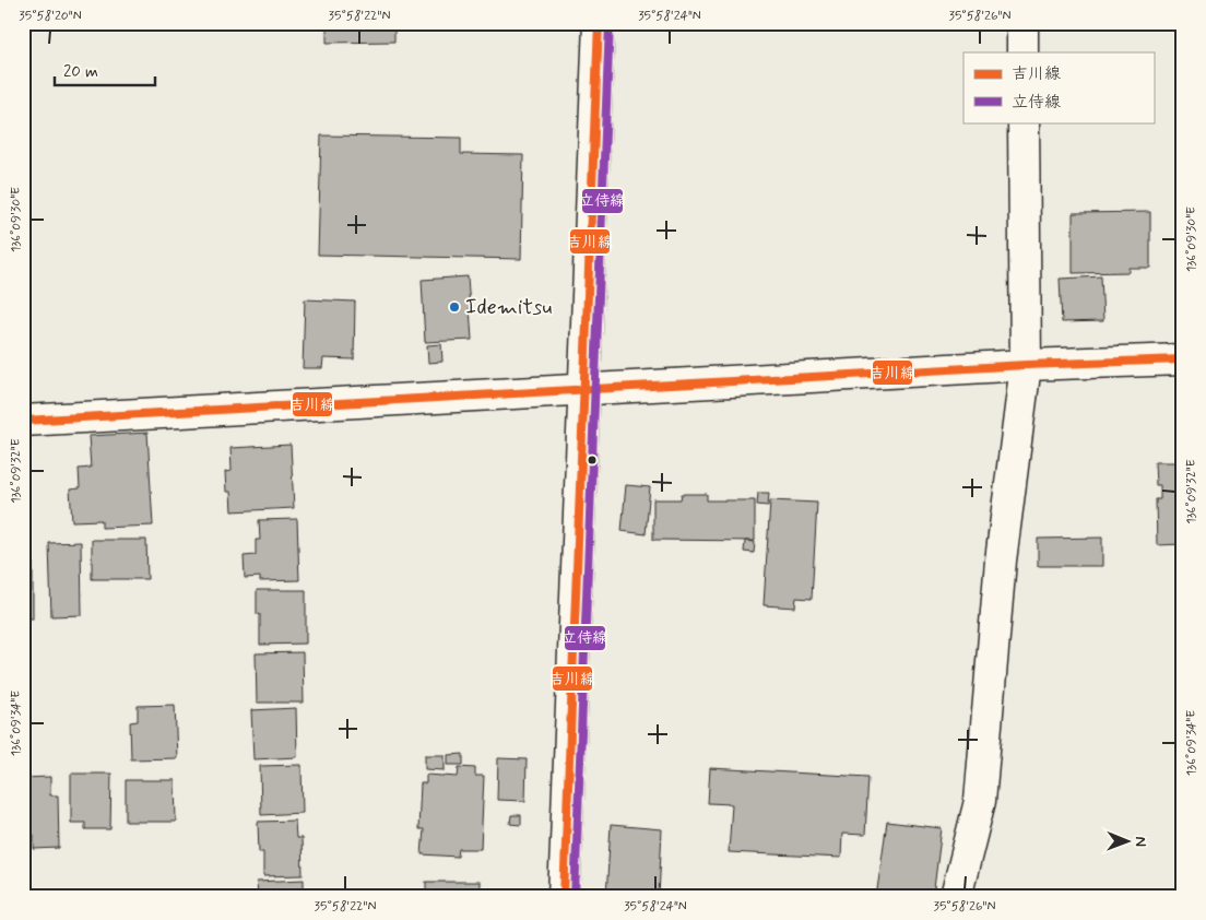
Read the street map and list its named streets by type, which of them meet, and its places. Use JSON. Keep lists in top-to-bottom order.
{
  "places": ["Idemitsu"],
  "lines": ["transit line 吉川線", "transit line 立侍線"],
  "legend": ["吉川線", "立侍線"],
  "scale_bar": "20 m",
  "north": "right",
  "coordinates": [
    "35°58'20\"N",
    "35°58'22\"N",
    "35°58'24\"N",
    "35°58'26\"N",
    "136°09'30\"E",
    "136°09'32\"E",
    "136°09'34\"E"
  ]
}
